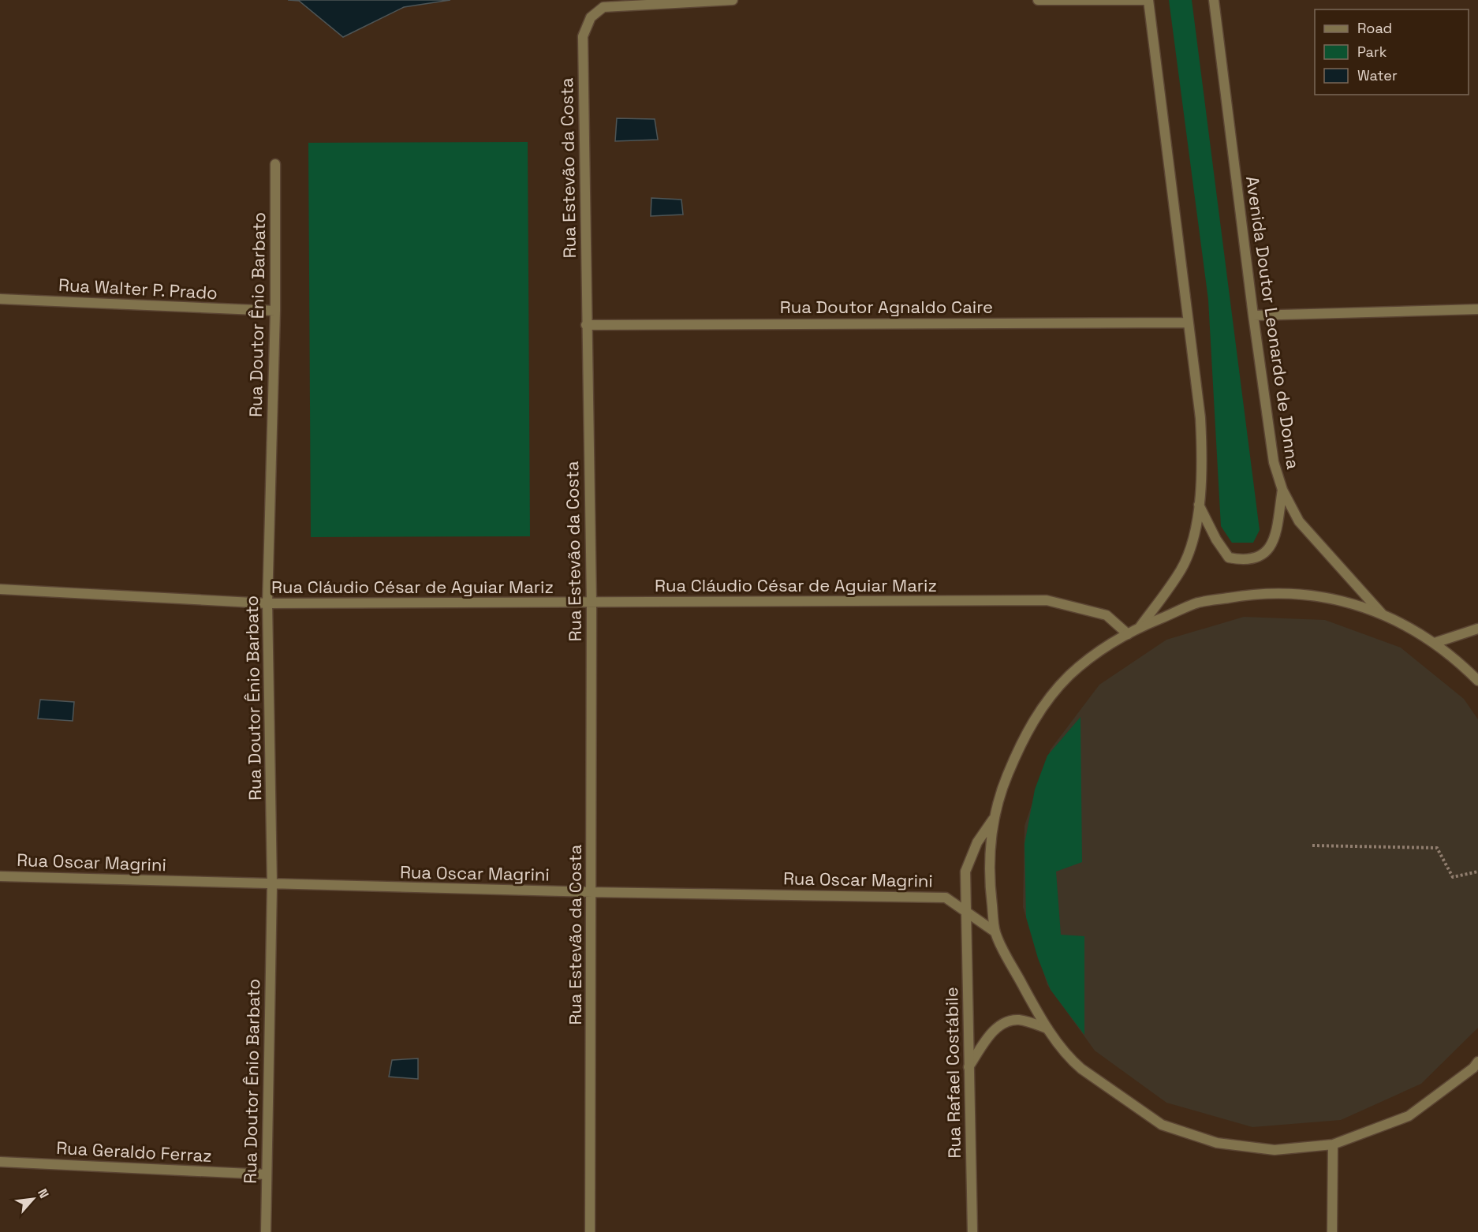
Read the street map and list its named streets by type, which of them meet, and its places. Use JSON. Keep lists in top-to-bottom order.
{
  "streets": {
    "street": [
      "Rua Estevão da Costa",
      "Rua Walter P. Prado",
      "Rua Doutor Agnaldo Caire",
      "Rua Doutor Ênio Barbato",
      "Avenida Doutor Leonardo de Donna",
      "Rua Cláudio César de Aguiar Mariz",
      "Rua Oscar Magrini",
      "Rua Rafael Costábile",
      "Rua Geraldo Ferraz"
    ]
  },
  "crossings": [
    ["Rua Estevão da Costa", "Rua Doutor Agnaldo Caire"],
    ["Rua Estevão da Costa", "Rua Cláudio César de Aguiar Mariz"],
    ["Rua Estevão da Costa", "Rua Oscar Magrini"],
    ["Rua Walter P. Prado", "Rua Doutor Ênio Barbato"],
    ["Rua Doutor Ênio Barbato", "Rua Cláudio César de Aguiar Mariz"],
    ["Rua Doutor Ênio Barbato", "Rua Oscar Magrini"],
    ["Rua Doutor Ênio Barbato", "Rua Geraldo Ferraz"],
    ["Rua Oscar Magrini", "Rua Rafael Costábile"]
  ],
  "legend": ["Road", "Park", "Water"],
  "north": "top right"
}
